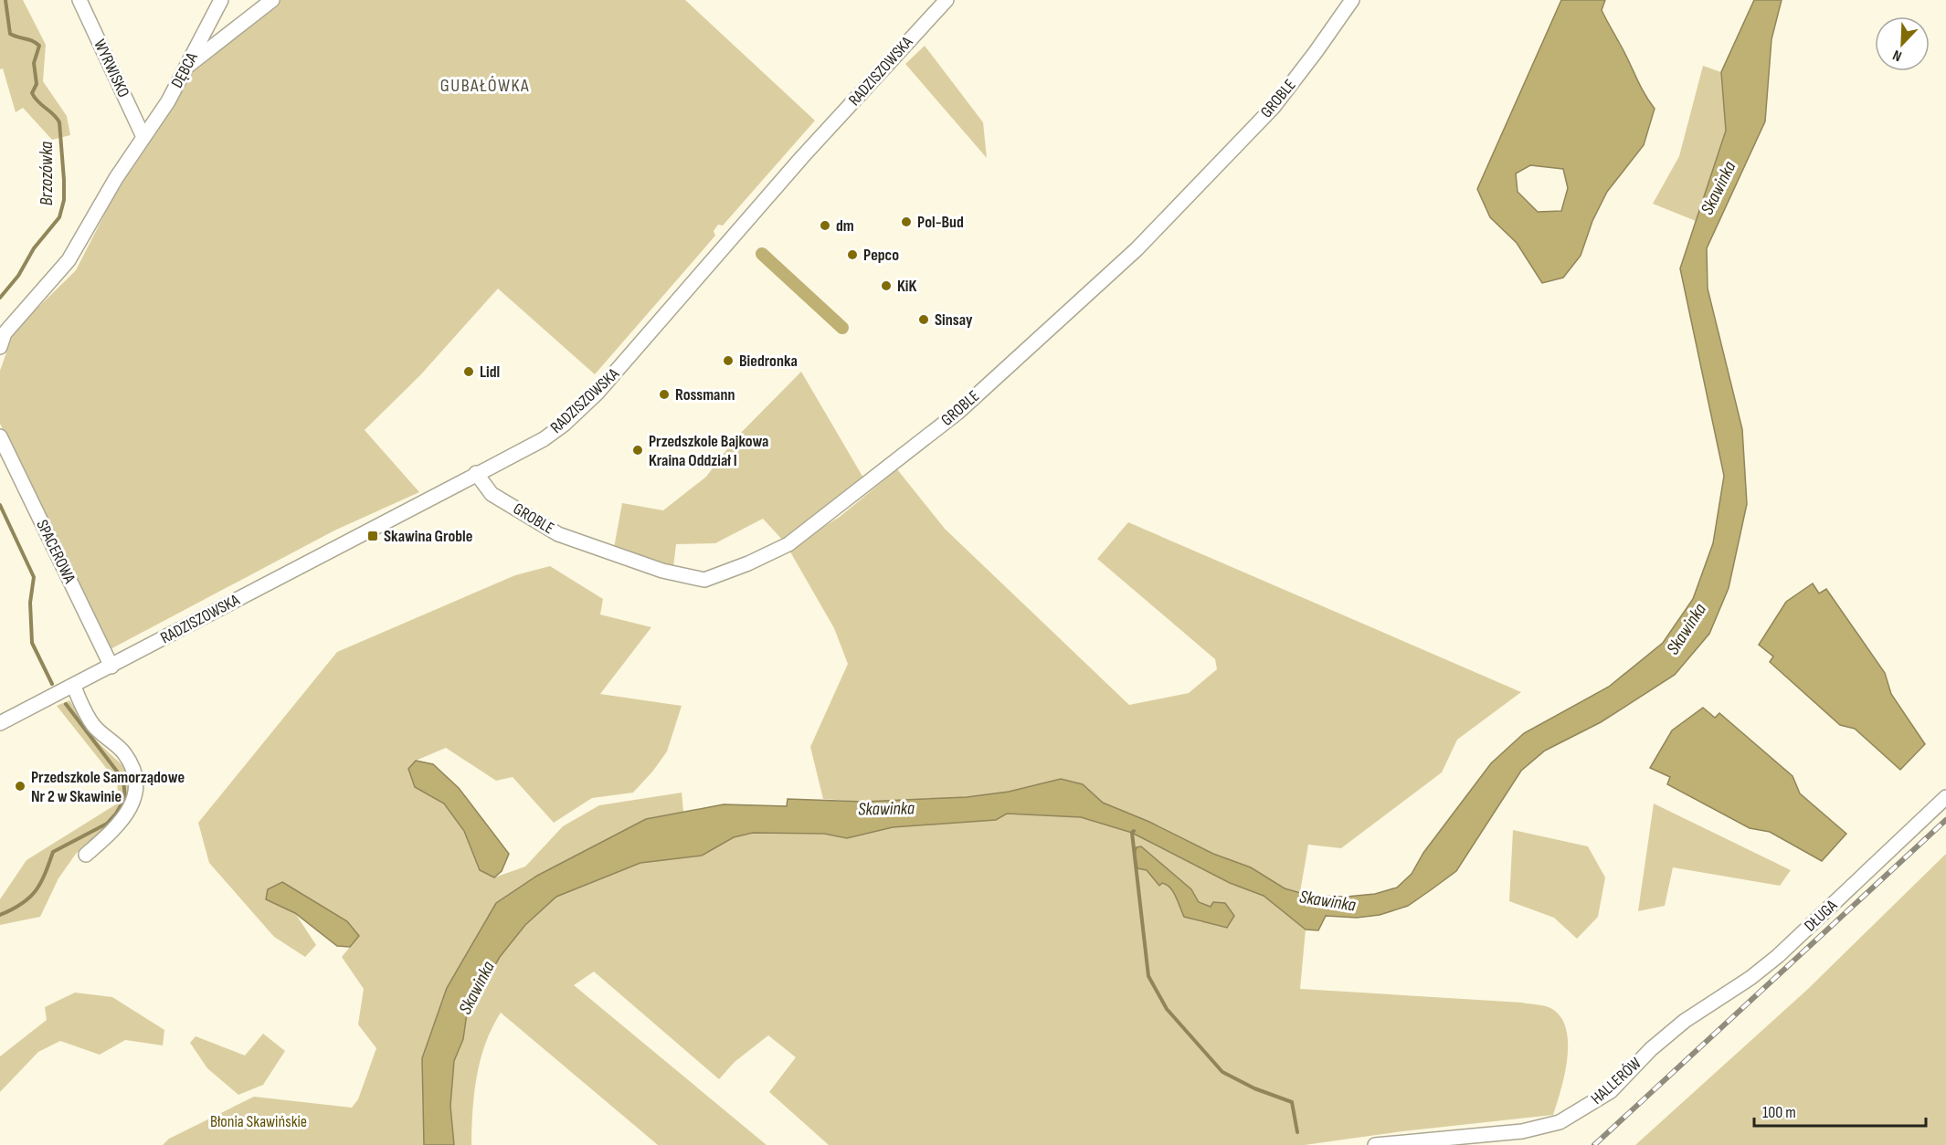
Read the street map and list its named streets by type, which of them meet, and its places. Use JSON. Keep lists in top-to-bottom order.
{
  "streets": {
    "street": [
      "WYRWISKO",
      "DĘBCA",
      "RADZISZOWSKA",
      "GROBLE",
      "SPACEROWA",
      "DŁUGA",
      "HALLERÓW"
    ]
  },
  "crossings": [
    ["WYRWISKO", "DĘBCA"],
    ["RADZISZOWSKA", "GROBLE"],
    ["RADZISZOWSKA", "SPACEROWA"],
    ["DŁUGA", "HALLERÓW"]
  ],
  "districts": ["GUBAŁÓWKA"],
  "water": ["Brzozówka", "Skawinka"],
  "parks": ["Błonia Skawińskie"],
  "places": {
    "other": [
      "Pol-Bud",
      "dm",
      "Pepco",
      "KiK",
      "Sinsay",
      "Biedronka",
      "Lidl",
      "Rossmann",
      "Przedszkole Bajkowa Kraina Oddział I",
      "Przedszkole Samorządowe Nr 2 w Skawinie"
    ],
    "transit": ["Skawina Groble"]
  },
  "scale_bar": "100 m",
  "north": "bottom left"
}
